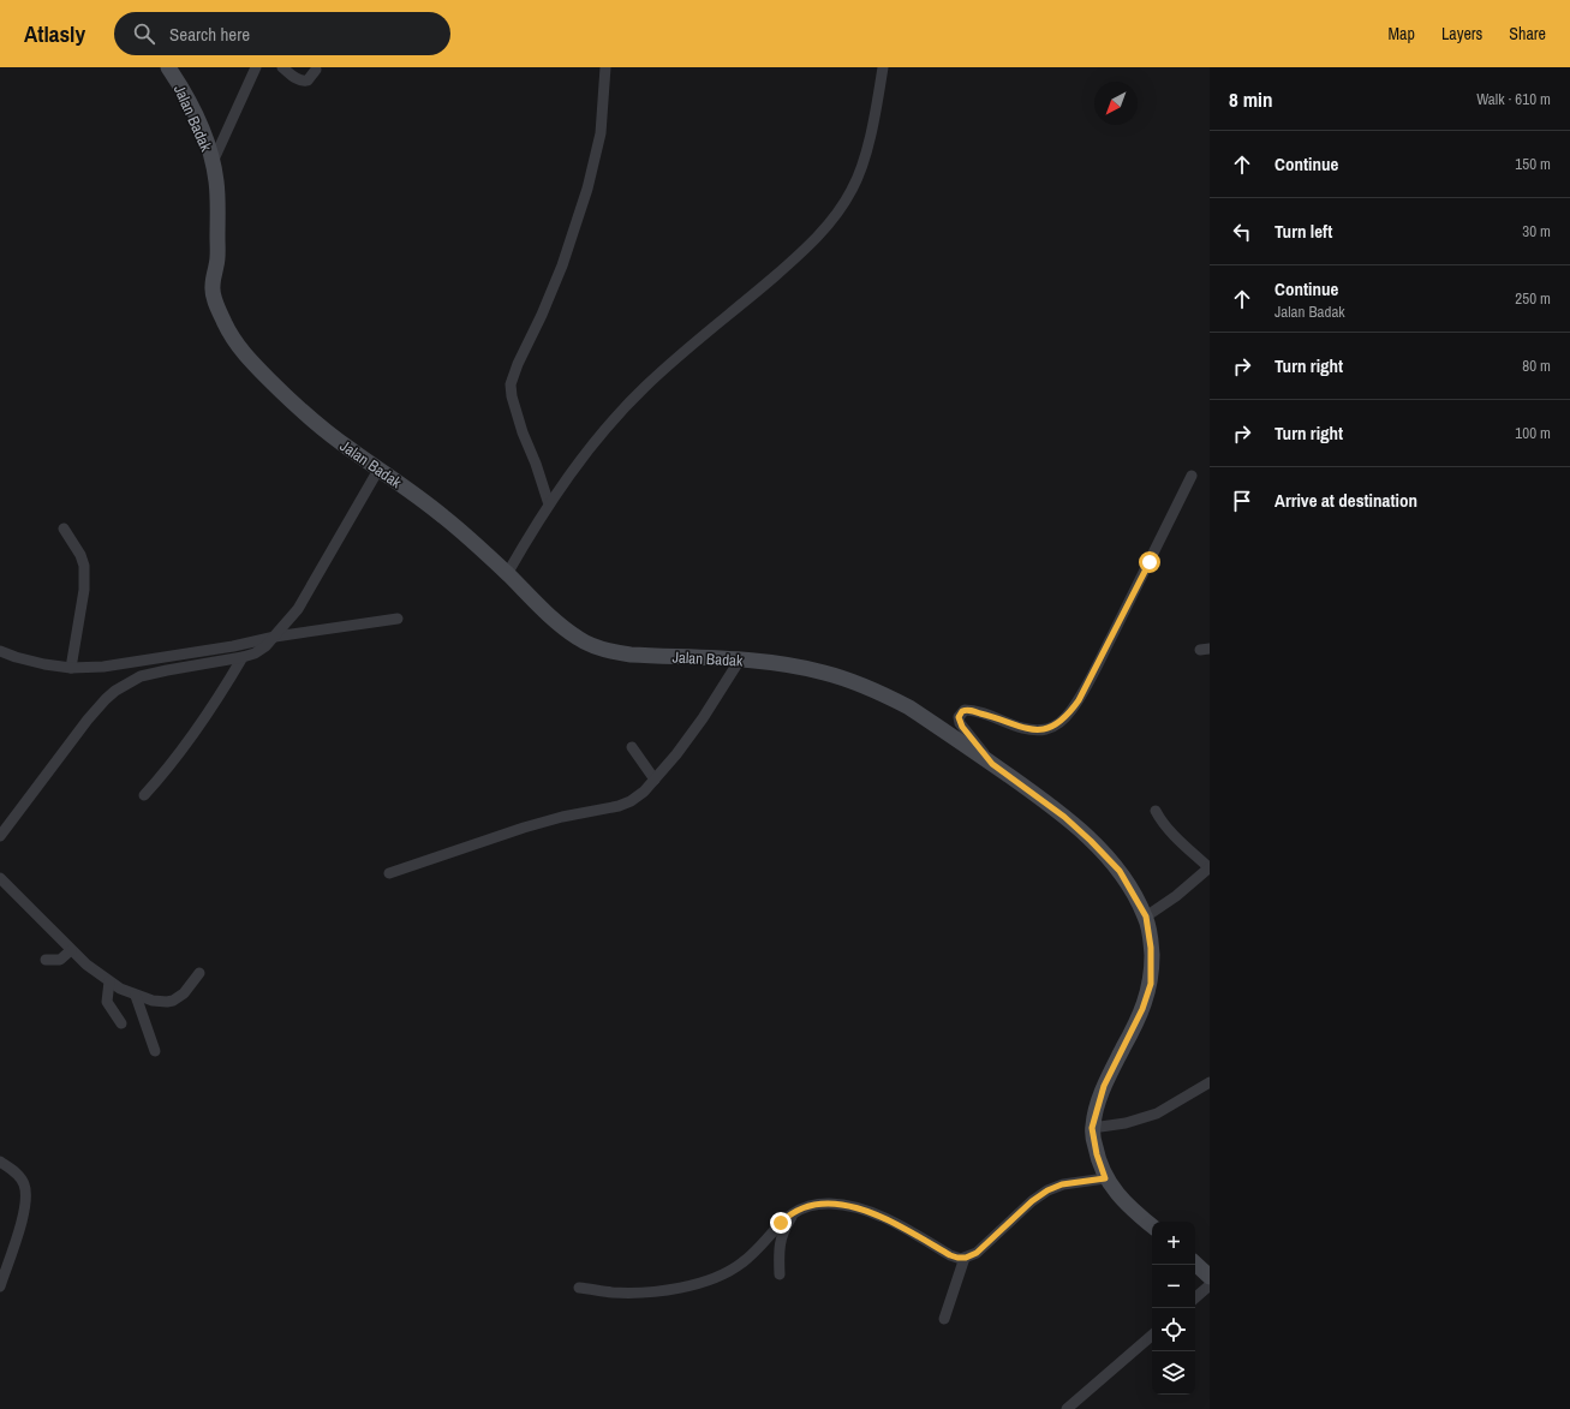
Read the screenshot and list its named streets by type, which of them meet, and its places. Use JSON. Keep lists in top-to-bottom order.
{
  "streets": {
    "street": ["Jalan Badak"]
  },
  "north": "bottom left",
  "page": {
    "header": "Atlasly",
    "search": "Search here",
    "nav": ["Map", "Layers", "Share"],
    "heading": ["8 min", "Walk · 610 m"],
    "list": [
      ["Continue", "150 m"],
      ["Turn left", "30 m"],
      ["Continue", "Jalan Badak", "250 m"],
      ["Turn right", "80 m"],
      ["Turn right", "100 m"],
      "Arrive at destination"
    ],
    "map_buttons": ["+", "−"]
  }
}
